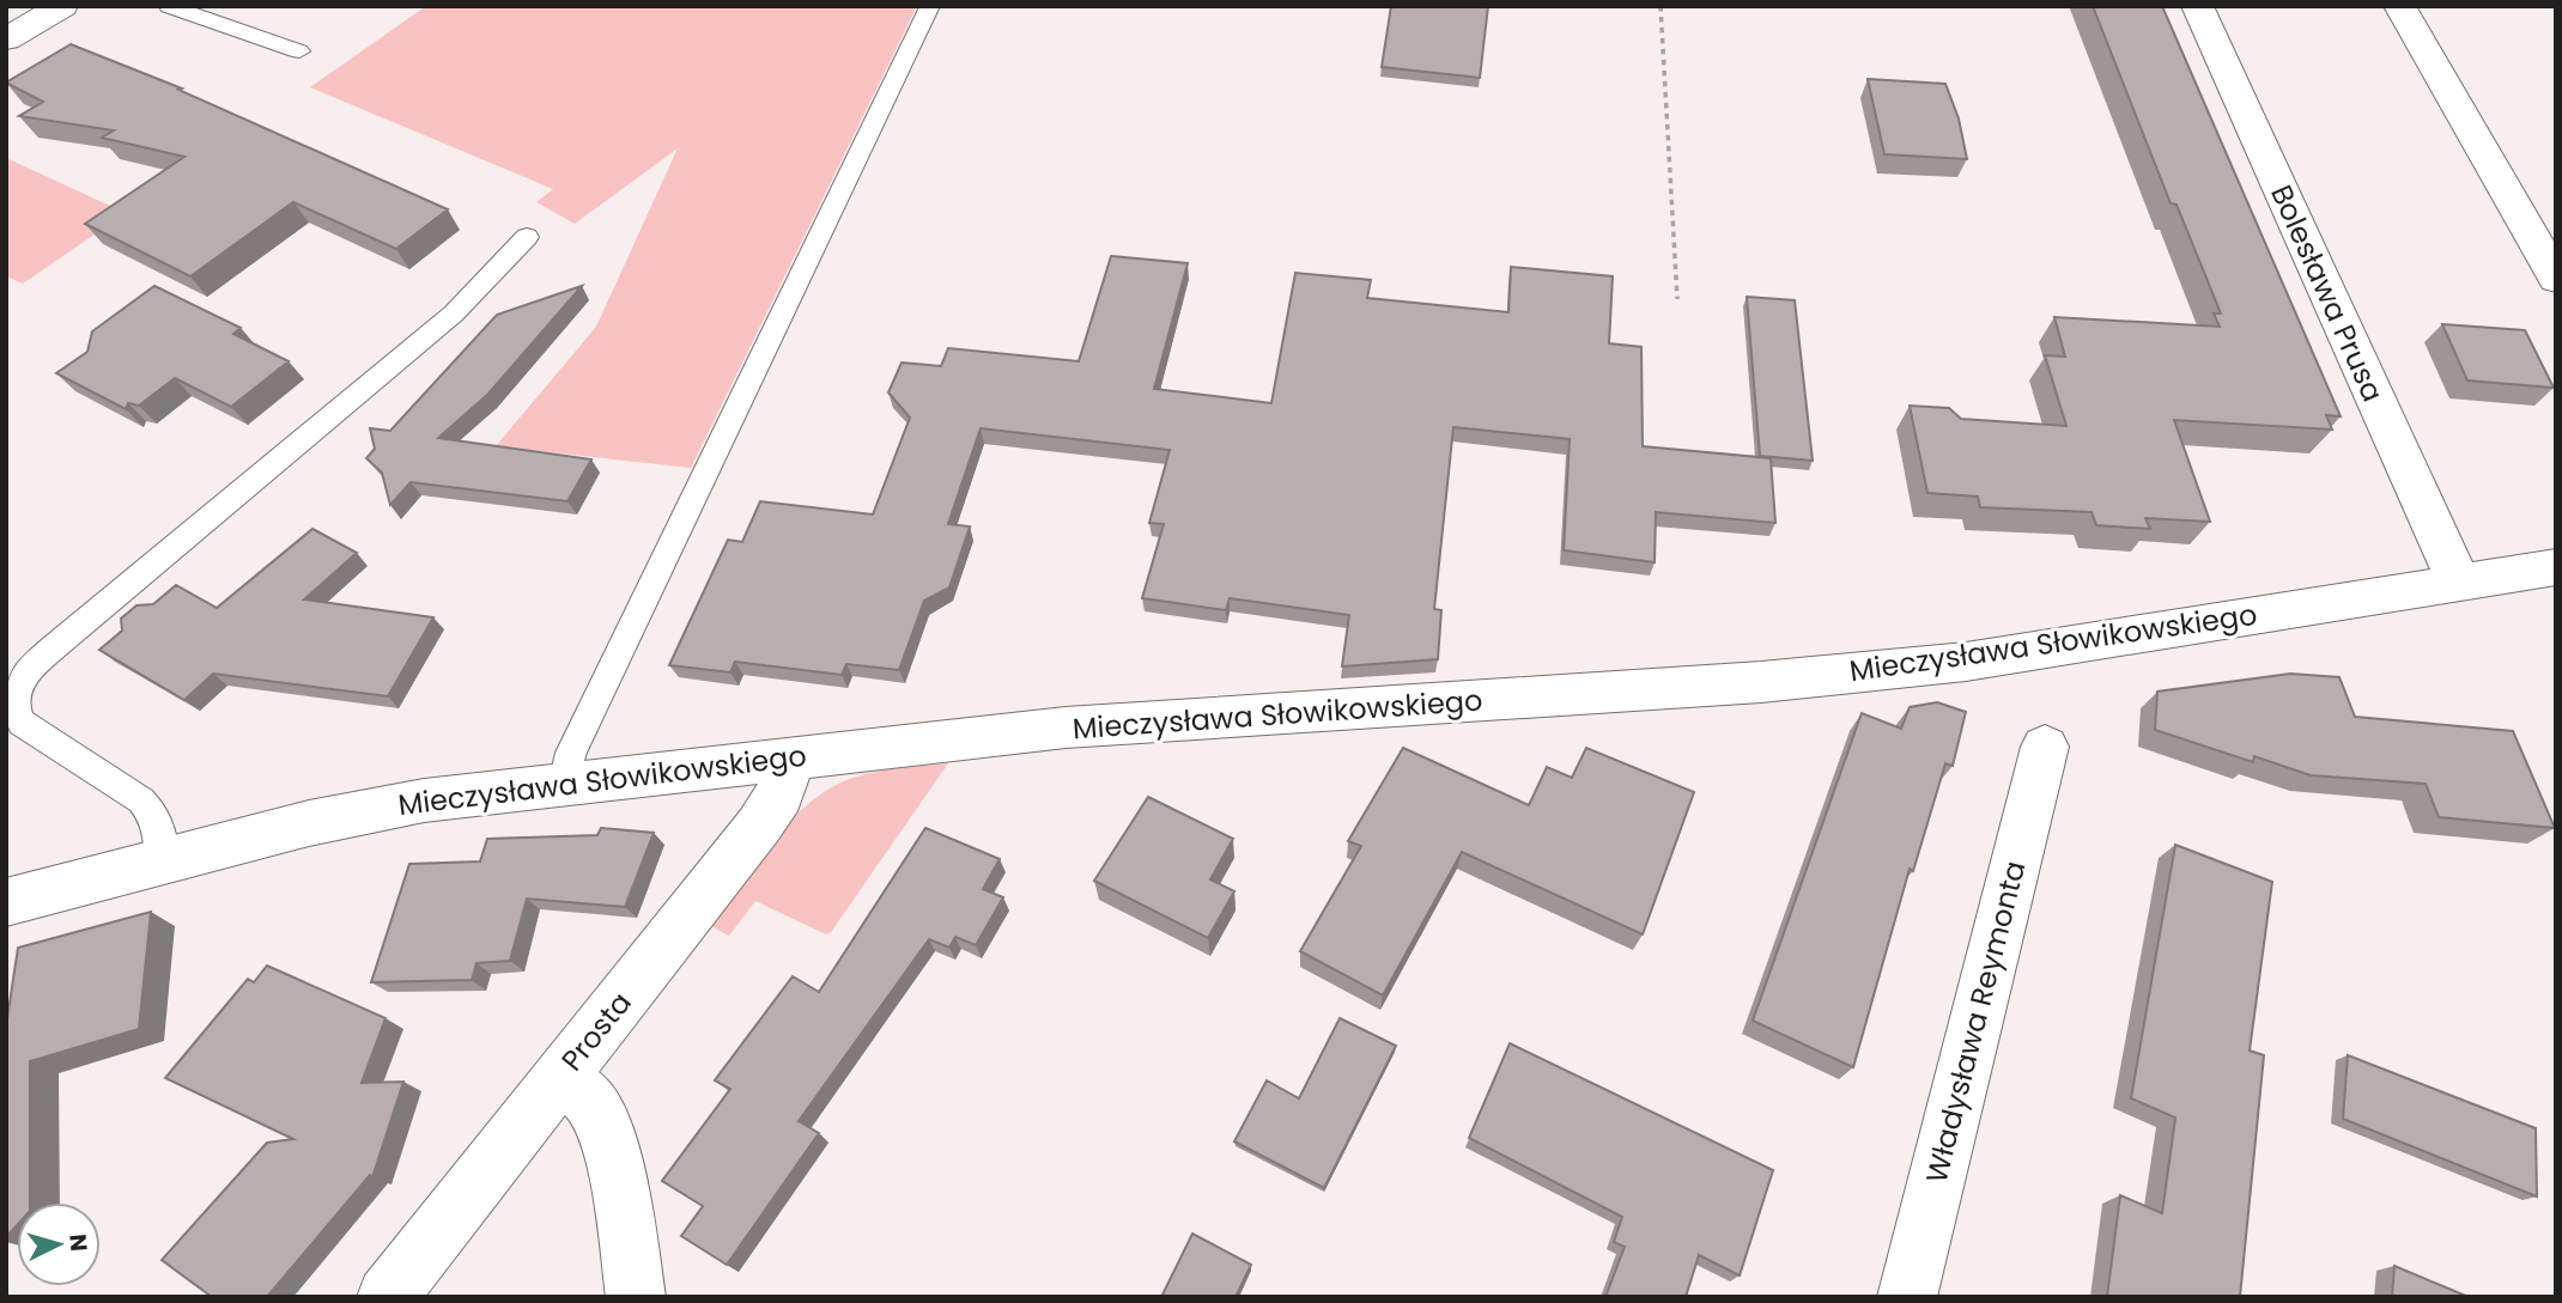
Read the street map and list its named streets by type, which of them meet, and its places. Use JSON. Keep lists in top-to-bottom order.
{
  "streets": {
    "street": [
      "Bolesława Prusa",
      "Mieczysława Słowikowskiego",
      "Władysława Reymonta",
      "Prosta"
    ]
  },
  "crossings": [
    ["Bolesława Prusa", "Mieczysława Słowikowskiego"],
    ["Mieczysława Słowikowskiego", "Prosta"]
  ],
  "north": "right"
}
